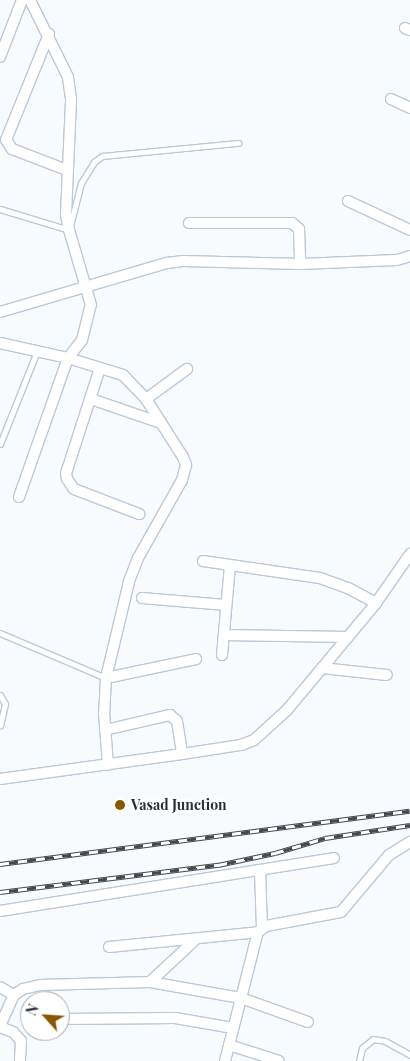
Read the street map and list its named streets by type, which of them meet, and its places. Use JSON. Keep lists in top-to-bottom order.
{
  "places": ["Vasad Junction"],
  "north": "top left"
}
